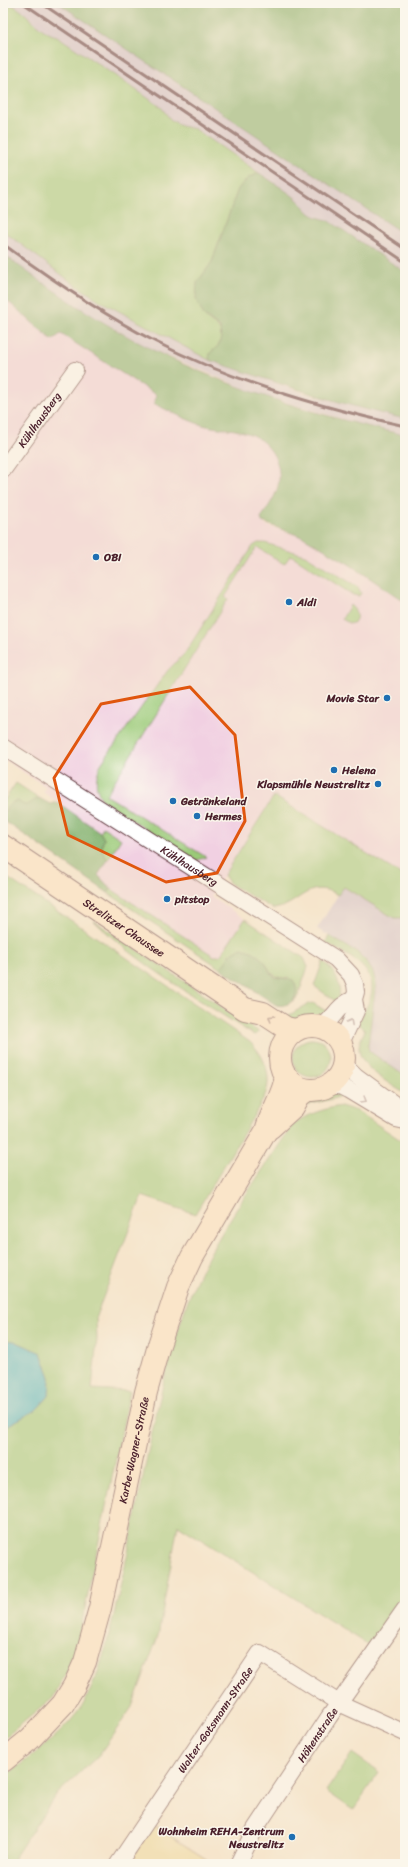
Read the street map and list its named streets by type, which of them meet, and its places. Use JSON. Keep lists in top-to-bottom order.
{
  "streets": {
    "street": [
      "Kühlhausberg",
      "Strelitzer Chaussee",
      "Karbe-Wagner-Straße",
      "Walter-Gotsmann-Straße",
      "Höhenstraße"
    ]
  },
  "crossings": [
    ["Kühlhausberg", "Strelitzer Chaussee"],
    ["Kühlhausberg", "Karbe-Wagner-Straße"],
    ["Strelitzer Chaussee", "Karbe-Wagner-Straße"],
    ["Walter-Gotsmann-Straße", "Höhenstraße"]
  ],
  "places": [
    "OBI",
    "Aldi",
    "Movie Star",
    "Helena",
    "Klapsmühle Neustrelitz",
    "Getränkeland",
    "Hermes",
    "pitstop",
    "Wohnheim REHA-Zentrum Neustrelitz"
  ]
}
